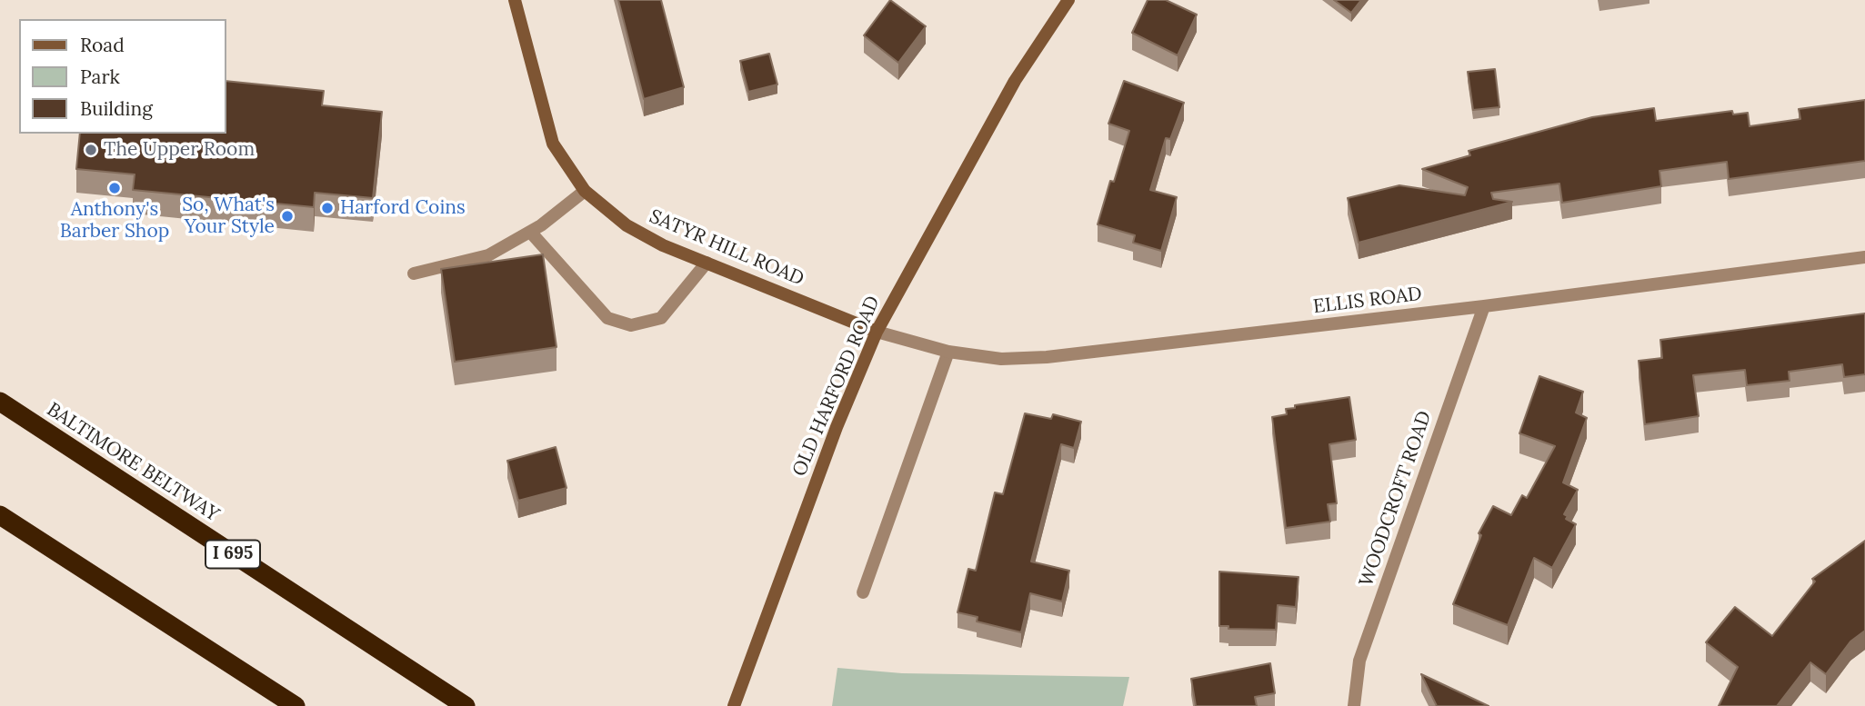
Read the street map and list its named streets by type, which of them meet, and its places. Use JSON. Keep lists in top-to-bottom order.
{
  "streets": {
    "highway": ["BALTIMORE BELTWAY", "I 695"],
    "street": [
      "SATYR HILL ROAD",
      "ELLIS ROAD",
      "OLD HARFORD ROAD",
      "WOODCROFT ROAD"
    ]
  },
  "crossings": [
    ["SATYR HILL ROAD", "ELLIS ROAD"],
    ["SATYR HILL ROAD", "OLD HARFORD ROAD"],
    ["ELLIS ROAD", "OLD HARFORD ROAD"],
    ["ELLIS ROAD", "WOODCROFT ROAD"]
  ],
  "places": [
    "The Upper Room",
    "Anthony's Barber Shop",
    "Harford Coins",
    "So, What's Your Style"
  ],
  "legend": ["Road", "Park", "Building"]
}
